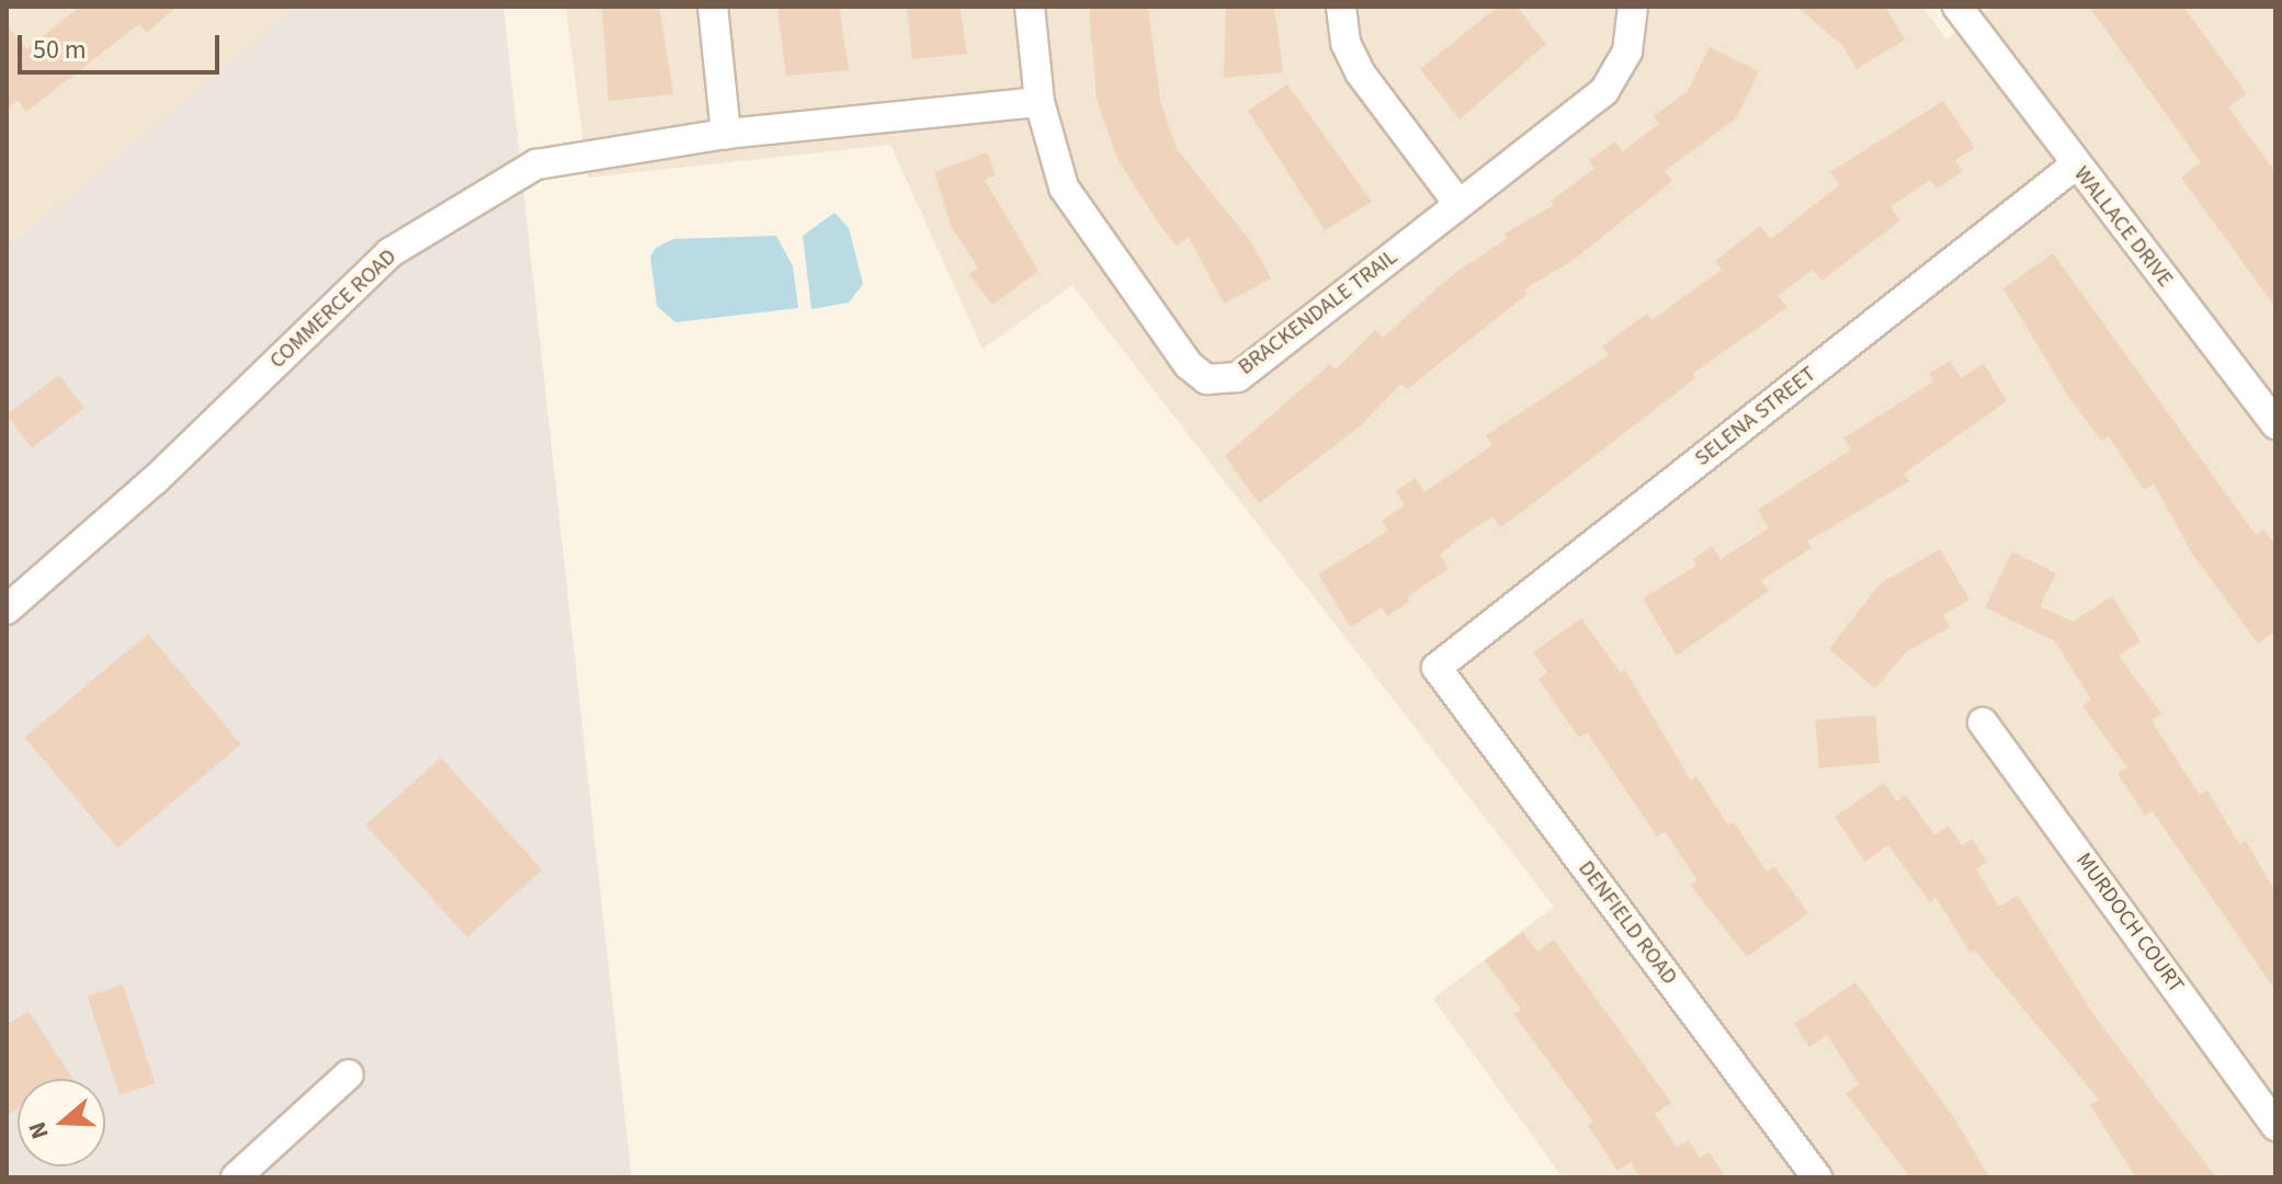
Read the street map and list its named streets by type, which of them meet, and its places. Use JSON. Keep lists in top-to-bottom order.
{
  "streets": {
    "street": [
      "WALLACE DRIVE",
      "COMMERCE ROAD",
      "BRACKENDALE TRAIL",
      "SELENA STREET",
      "DENFIELD ROAD",
      "MURDOCH COURT"
    ]
  },
  "crossings": [
    ["WALLACE DRIVE", "SELENA STREET"],
    ["COMMERCE ROAD", "BRACKENDALE TRAIL"],
    ["SELENA STREET", "DENFIELD ROAD"]
  ],
  "scale_bar": "50 m",
  "north": "left"
}
